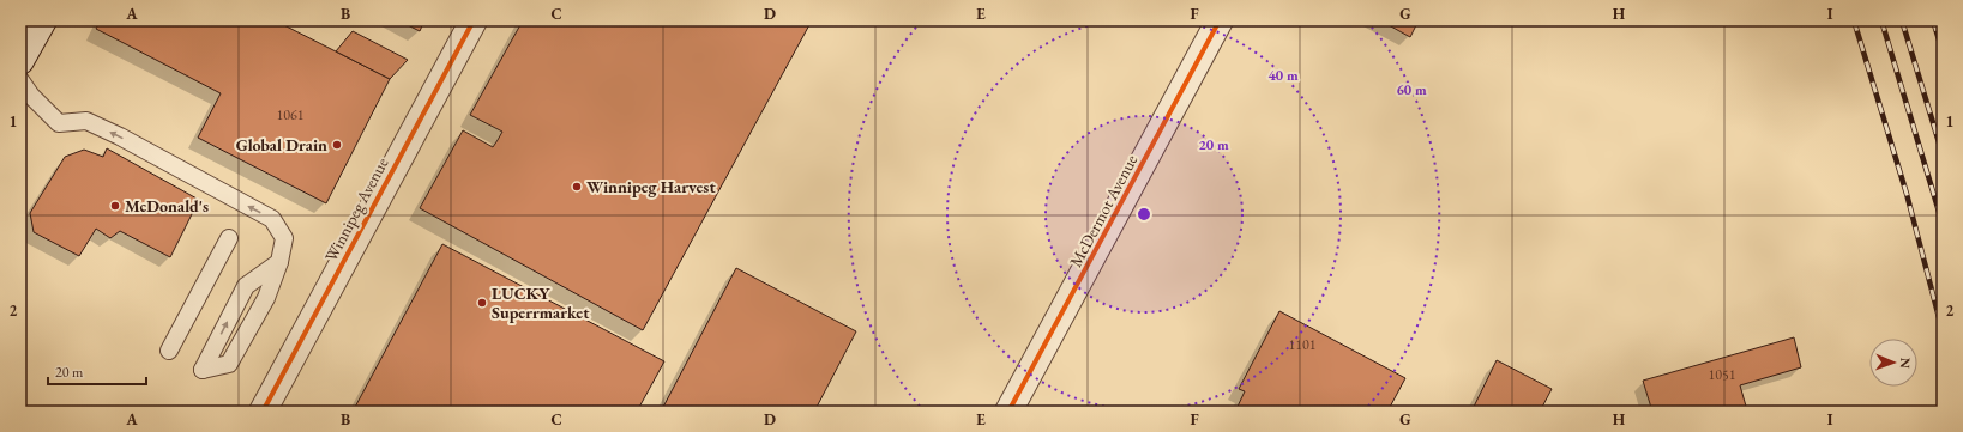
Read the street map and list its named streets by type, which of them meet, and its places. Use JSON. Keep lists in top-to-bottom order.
{
  "streets": {
    "street": ["Winnipeg Avenue", "McDermot Avenue"]
  },
  "places": [
    "Global Drain",
    "Winnipeg Harvest",
    "McDonald's",
    "LUCKY Superrmarket"
  ],
  "house_numbers": ["1061", "1101", "1051"],
  "scale_bar": "20 m",
  "north": "right",
  "grid": {
    "columns": [
      "A",
      "B",
      "C",
      "D",
      "E",
      "F",
      "G",
      "H",
      "I"
    ],
    "rows": ["1", "2"]
  },
  "rings": ["40 m", "60 m", "20 m"]
}
